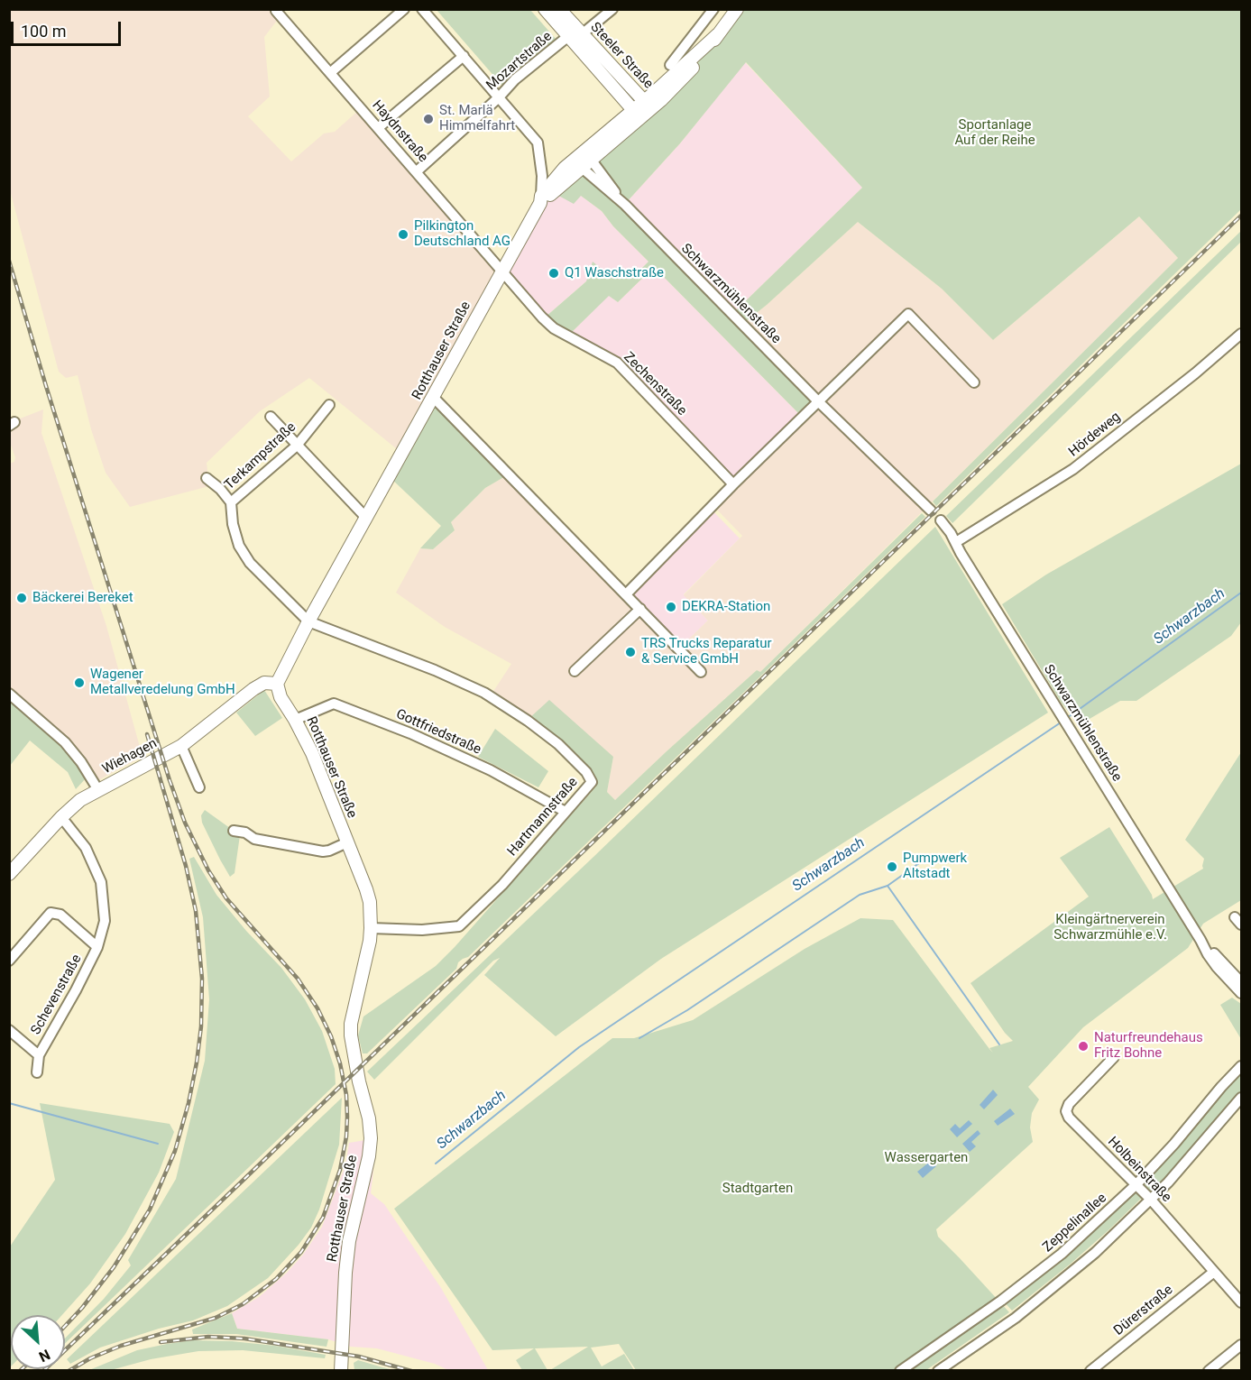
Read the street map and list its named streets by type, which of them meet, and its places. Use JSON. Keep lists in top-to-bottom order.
{
  "streets": {
    "main road": ["Steeler Straße", "Rotthauser Straße", "Wiehagen"],
    "street": [
      "Mozartstraße",
      "Haydnstraße",
      "Schwarzmühlenstraße",
      "Zechenstraße",
      "Hördeweg",
      "Terkampstraße",
      "Gottfriedstraße",
      "Hartmannstraße",
      "Schevenstraße",
      "Holbeinstraße",
      "Zeppelinallee",
      "Dürerstraße"
    ]
  },
  "crossings": [
    ["Steeler Straße", "Mozartstraße"],
    ["Steeler Straße", "Rotthauser Straße"],
    ["Mozartstraße", "Haydnstraße"],
    ["Haydnstraße", "Rotthauser Straße"],
    ["Haydnstraße", "Zechenstraße"],
    ["Schwarzmühlenstraße", "Rotthauser Straße"],
    ["Schwarzmühlenstraße", "Hördeweg"],
    ["Rotthauser Straße", "Zechenstraße"],
    ["Rotthauser Straße", "Gottfriedstraße"],
    ["Rotthauser Straße", "Wiehagen"],
    ["Rotthauser Straße", "Hartmannstraße"],
    ["Gottfriedstraße", "Hartmannstraße"],
    ["Wiehagen", "Schevenstraße"],
    ["Holbeinstraße", "Zeppelinallee"],
    ["Holbeinstraße", "Dürerstraße"]
  ],
  "water": ["Schwarzbach"],
  "parks": [
    "Sportanlage Auf der Reihe",
    "Kleingärtnerverein Schwarzmühle e.V.",
    "Wassergarten",
    "Stadtgarten"
  ],
  "places": [
    "St. Marlä Himmelfahrt",
    "Pilkington Deutschland AG",
    "Q1 Waschstraße",
    "Bäckerei Bereket",
    "DEKRA-Station",
    "TRS Trucks Reparatur & Service GmbH",
    "Wagener Metallveredelung GmbH",
    "Pumpwerk Altstadt",
    "Naturfreundehaus Fritz Bohne"
  ],
  "scale_bar": "100 m",
  "north": "bottom right"
}
